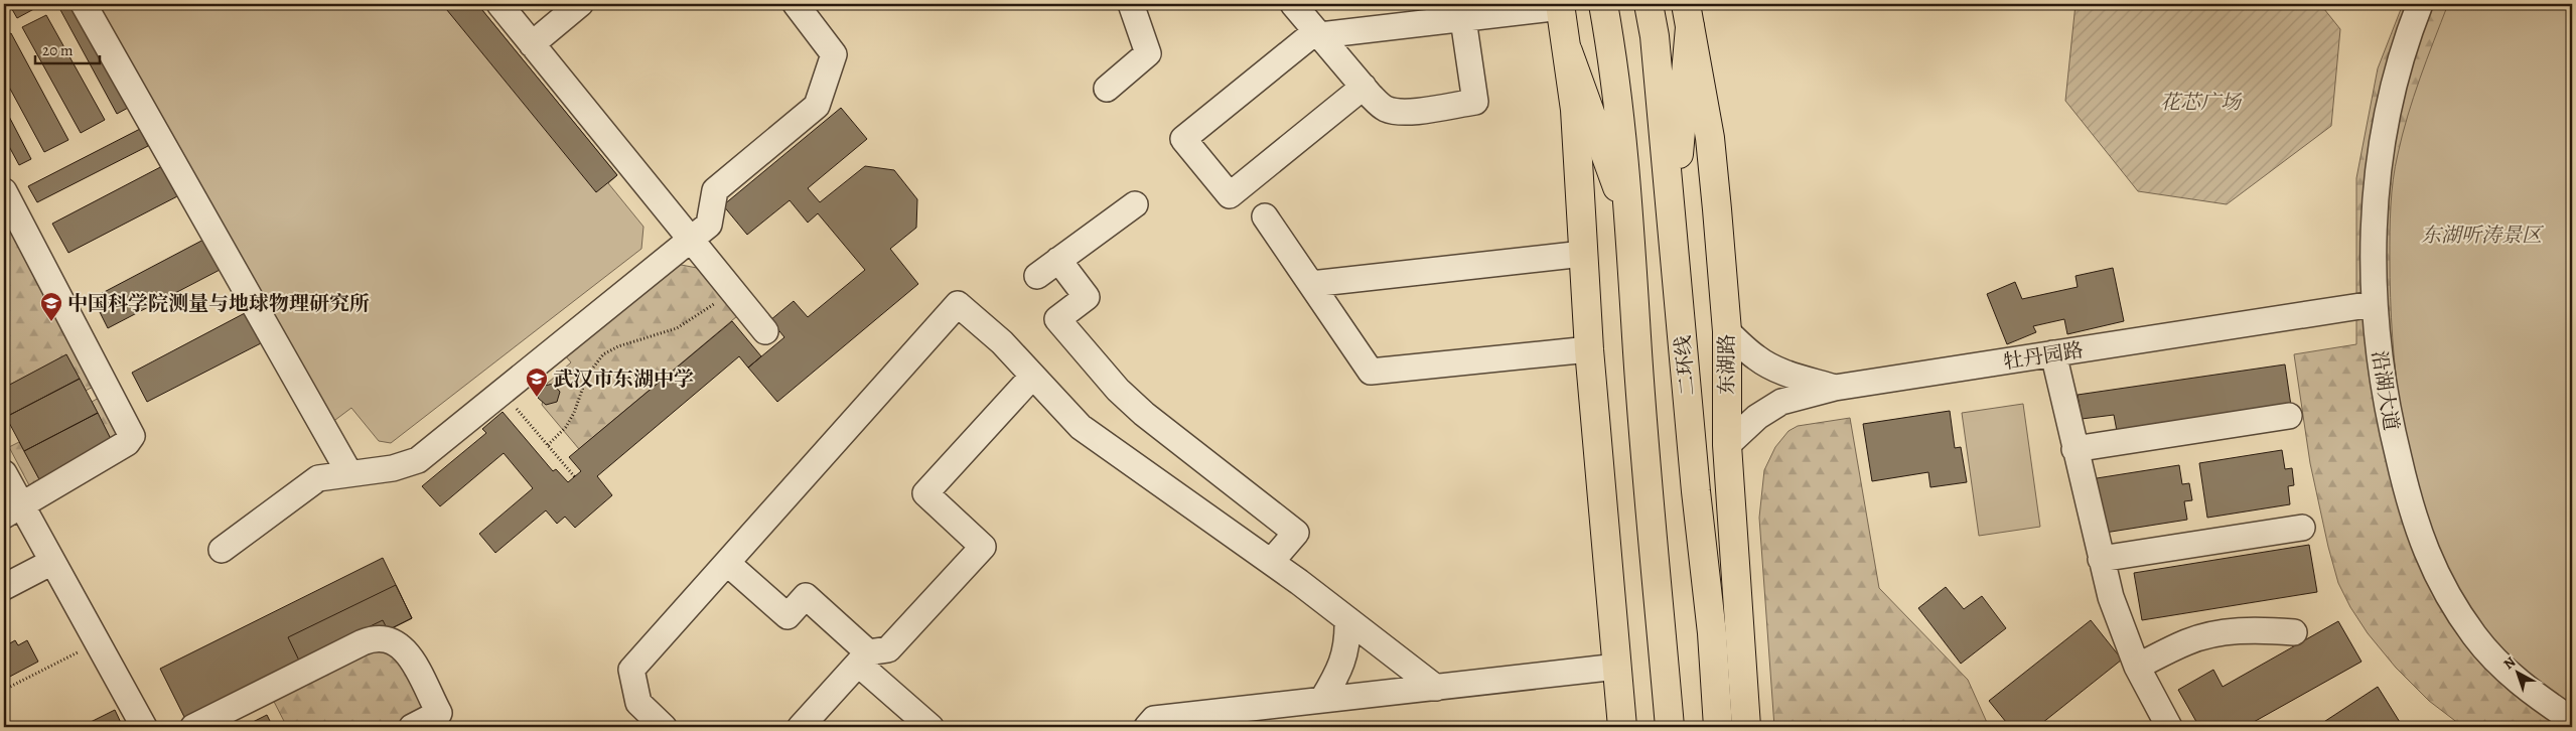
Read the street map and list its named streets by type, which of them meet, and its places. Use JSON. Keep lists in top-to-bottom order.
{
  "streets": {
    "main road": ["东湖路", "二环线"],
    "street": ["牡丹园路", "沿湖大道"]
  },
  "crossings": [
    ["牡丹园路", "东湖路"],
    ["牡丹园路", "沿湖大道"]
  ],
  "parks": ["花芯广场", "东湖听涛景区"],
  "places": {
    "school or university": ["中国科学院测量与地球物理研究所", "武汉市东湖中学"]
  },
  "scale_bar": "20 m",
  "north": "top left"
}
